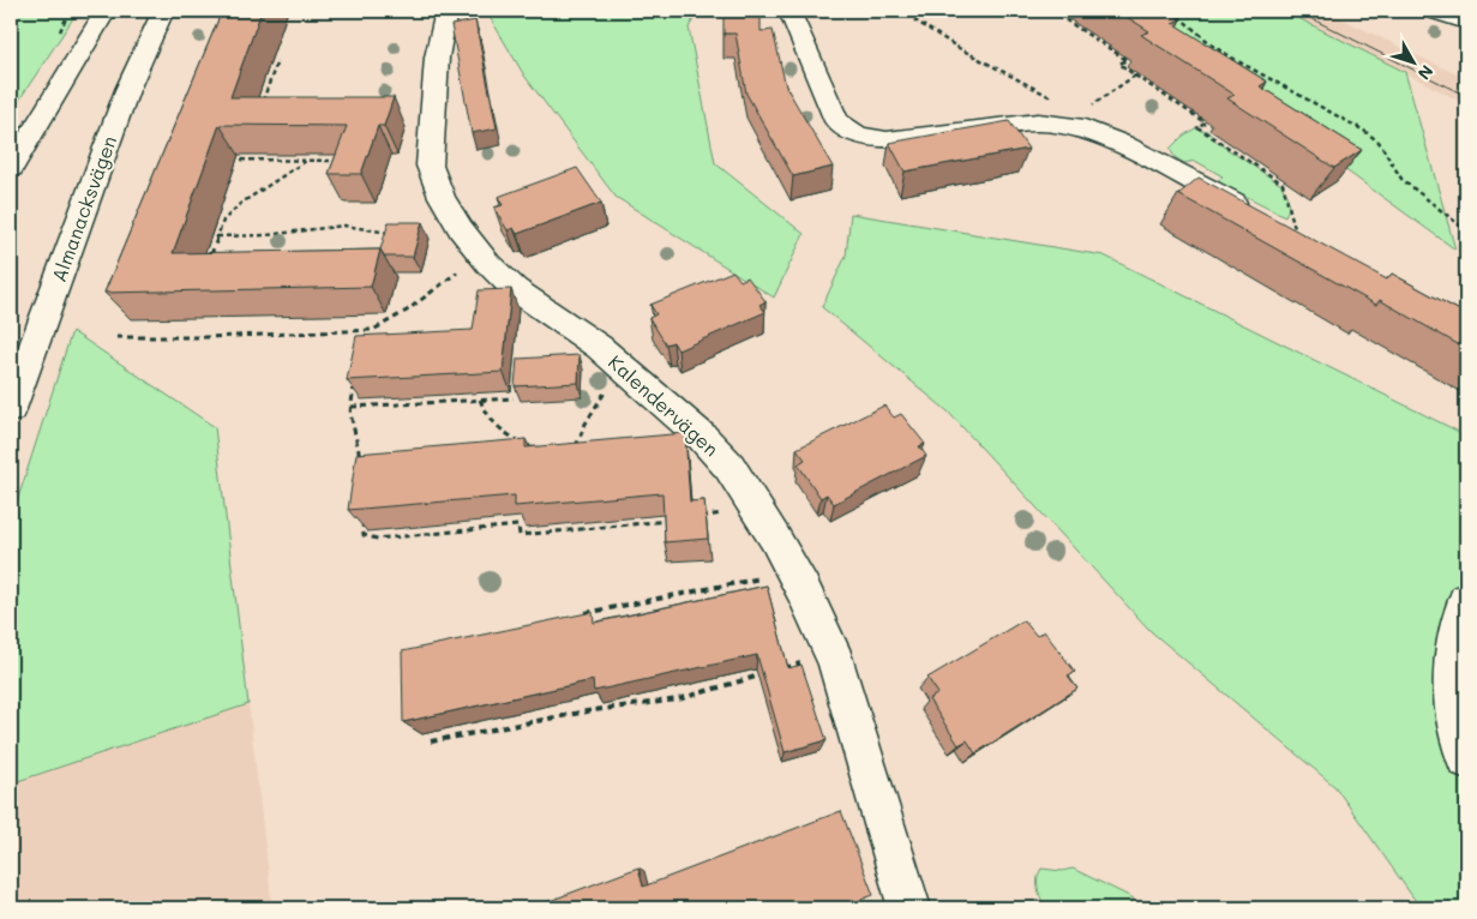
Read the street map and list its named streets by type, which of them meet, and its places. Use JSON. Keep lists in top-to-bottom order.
{
  "streets": {
    "street": ["Almanacksvägen", "Kalendervägen"]
  },
  "north": "bottom right"
}
